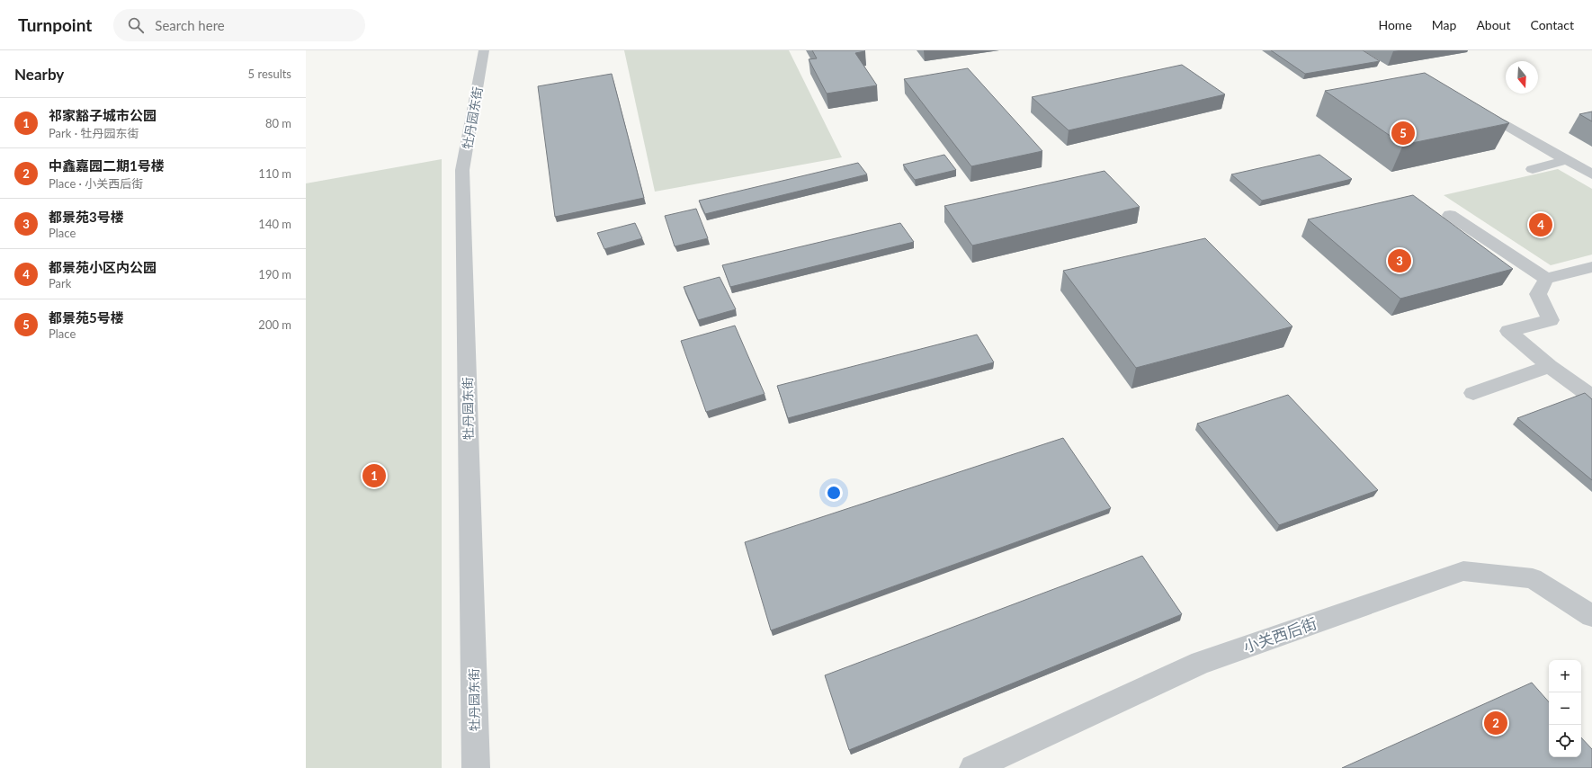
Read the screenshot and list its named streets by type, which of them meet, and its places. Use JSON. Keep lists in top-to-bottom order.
{
  "streets": {
    "street": ["牡丹园东街", "小关西后街"]
  },
  "north": "bottom",
  "page": {
    "header": "Turnpoint",
    "search": "Search here",
    "nav": [
      "Home",
      "Map",
      "About",
      "Contact"
    ],
    "heading": ["Nearby", "5 results"],
    "list": [
      {
        "mark": "1",
        "name": "祁家豁子城市公园",
        "note": "Park · 牡丹园东街",
        "value": "80 m"
      },
      {
        "mark": "2",
        "name": "中鑫嘉园二期1号楼",
        "note": "Place · 小关西后街",
        "value": "110 m"
      },
      {
        "mark": "3",
        "name": "都景苑3号楼",
        "note": "Place",
        "value": "140 m"
      },
      {
        "mark": "4",
        "name": "都景苑小区内公园",
        "note": "Park",
        "value": "190 m"
      },
      {
        "mark": "5",
        "name": "都景苑5号楼",
        "note": "Place",
        "value": "200 m"
      }
    ],
    "pins": [
      "5",
      "4",
      "3",
      "1",
      "2"
    ],
    "map_buttons": ["+", "−"]
  }
}
